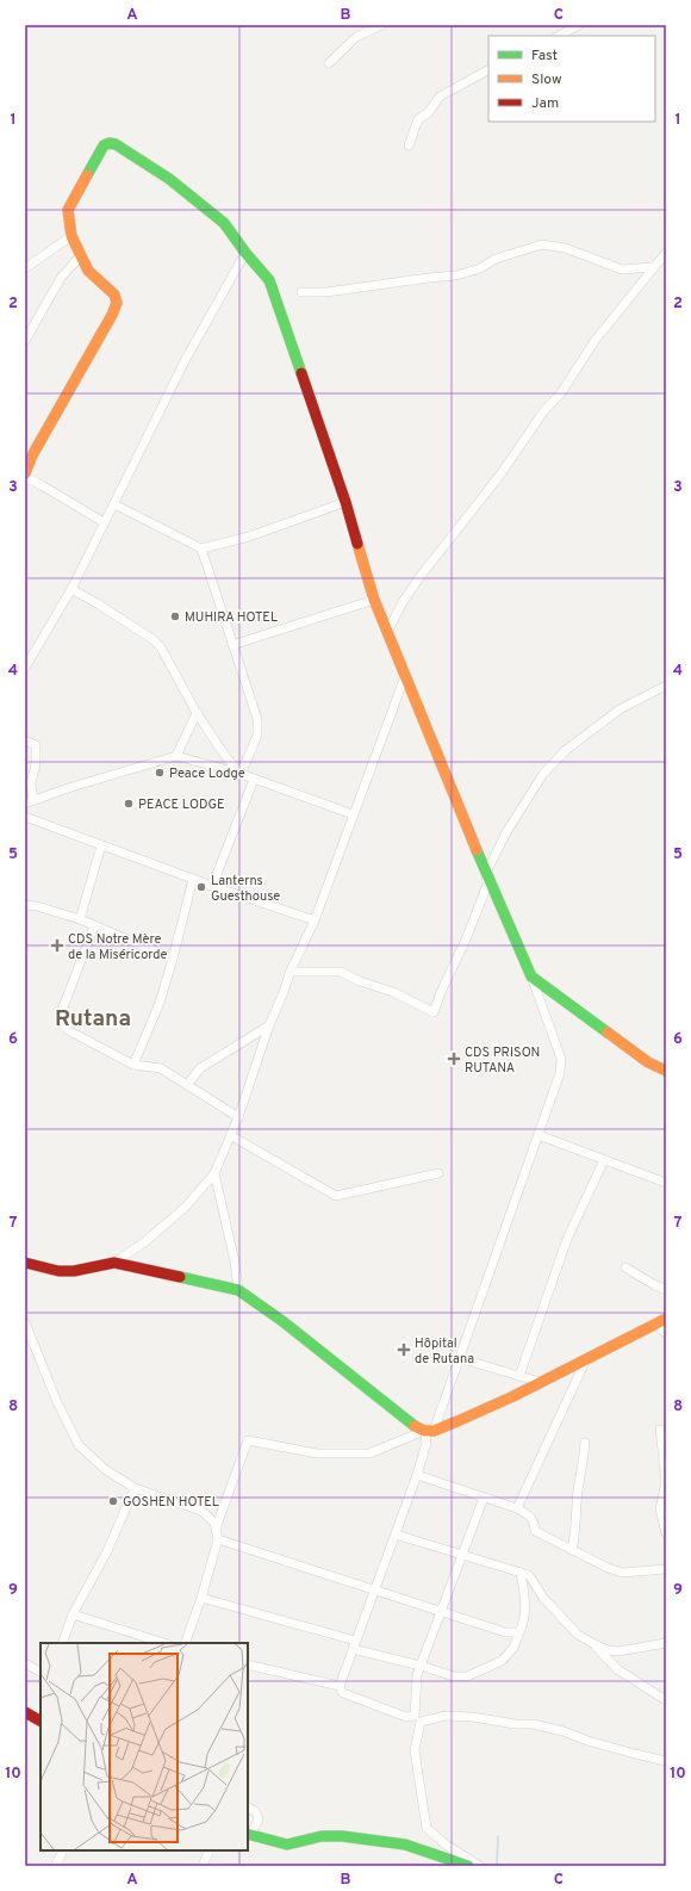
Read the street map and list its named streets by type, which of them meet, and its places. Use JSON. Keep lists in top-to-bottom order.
{
  "districts": ["Rutana"],
  "places": {
    "other": [
      "MUHIRA HOTEL",
      "Peace Lodge",
      "PEACE LODGE",
      "Lanterns Guesthouse",
      "GOSHEN HOTEL"
    ],
    "health": ["CDS Notre Mère de la Miséricorde", "CDS PRISON RUTANA", "Hôpital de Rutana"]
  },
  "legend": ["Fast", "Slow", "Jam"],
  "grid": {
    "columns": ["A", "B", "C"],
    "rows": [
      "1",
      "2",
      "3",
      "4",
      "5",
      "6",
      "7",
      "8",
      "9",
      "10"
    ]
  }
}
